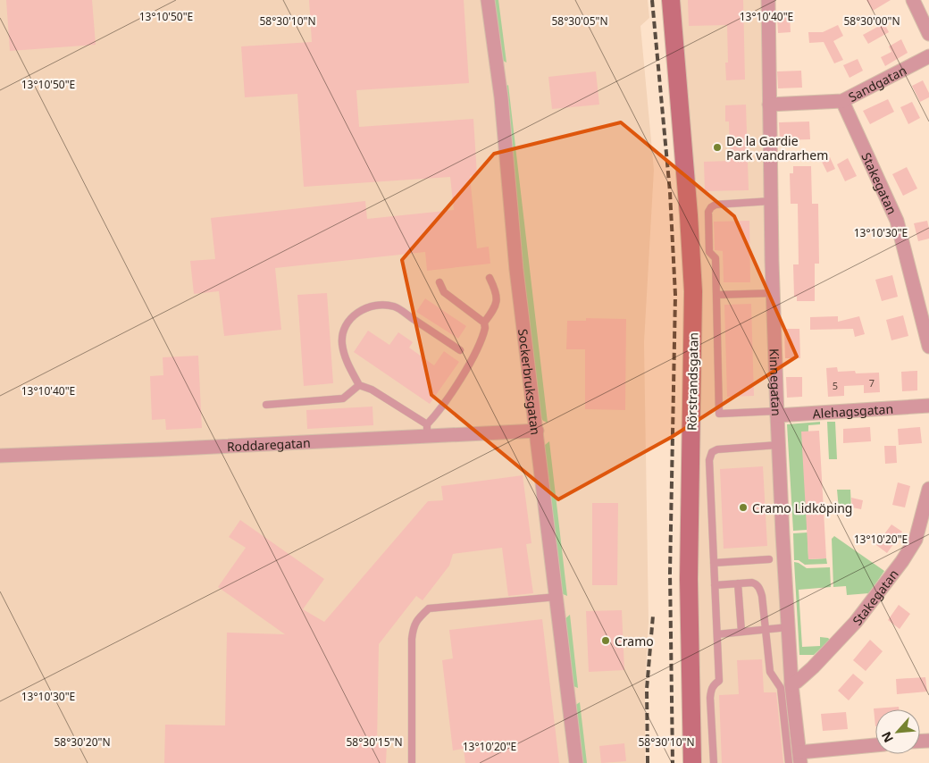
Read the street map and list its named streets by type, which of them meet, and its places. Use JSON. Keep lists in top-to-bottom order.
{
  "streets": {
    "main road": ["Rörstrandsgatan"],
    "street": [
      "Sandgatan",
      "Stakegatan",
      "Sockerbruksgatan",
      "Kinnegatan",
      "Alehagsgatan",
      "Roddaregatan"
    ]
  },
  "crossings": [
    ["Sandgatan", "Stakegatan"],
    ["Sandgatan", "Kinnegatan"],
    ["Stakegatan", "Kinnegatan"],
    ["Sockerbruksgatan", "Roddaregatan"],
    ["Kinnegatan", "Alehagsgatan"]
  ],
  "places": ["De la Gardie Park vandrarhem", "Cramo Lidköping", "Cramo"],
  "house_numbers": ["7", "5"],
  "north": "bottom left",
  "coordinates": [
    "13°10'50\"E",
    "13°10'40\"E",
    "58°30'10\"N",
    "58°30'05\"N",
    "58°30'00\"N",
    "13°10'30\"E",
    "13°10'20\"E",
    "58°30'20\"N",
    "58°30'15\"N"
  ]
}
